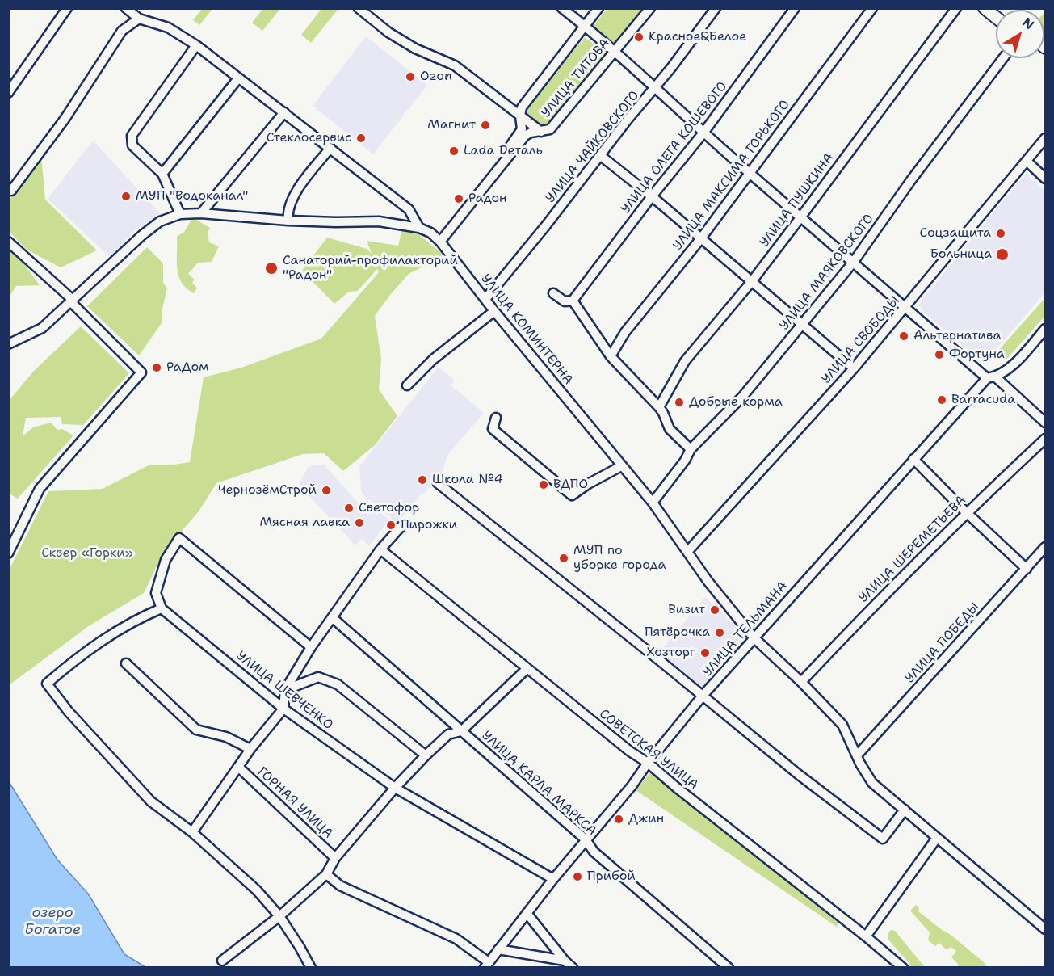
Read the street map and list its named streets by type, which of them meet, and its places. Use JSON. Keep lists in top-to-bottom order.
{
  "streets": {
    "street": [
      "УЛИЦА ТИТОВА",
      "УЛИЦА ЧАЙКОВСКОГО",
      "УЛИЦА ОЛЕГА КОШЕВОГО",
      "УЛИЦА МАКСИМА ГОРЬКОГО",
      "УЛИЦА ПУШКИНА",
      "УЛИЦА МАЯКОВСКОГО",
      "УЛИЦА КОМИНТЕРНА",
      "УЛИЦА СВОБОДЫ",
      "УЛИЦА ШЕРЕМЕТЬЕВА",
      "УЛИЦА ТЕЛЬМАНА",
      "УЛИЦА ПОБЕДЫ",
      "УЛИЦА ШЕВЧЕНКО",
      "СОВЕТСКАЯ УЛИЦА",
      "УЛИЦА КАРЛА МАРКСА",
      "ГОРНАЯ УЛИЦА"
    ]
  },
  "crossings": [
    ["УЛИЦА ТИТОВА", "УЛИЦА КОМИНТЕРНА"],
    ["УЛИЦА ЧАЙКОВСКОГО", "УЛИЦА КОМИНТЕРНА"],
    ["УЛИЦА МАЯКОВСКОГО", "УЛИЦА КОМИНТЕРНА"],
    ["УЛИЦА КОМИНТЕРНА", "УЛИЦА СВОБОДЫ"],
    ["УЛИЦА КОМИНТЕРНА", "УЛИЦА ШЕРЕМЕТЬЕВА"],
    ["УЛИЦА КОМИНТЕРНА", "УЛИЦА ТЕЛЬМАНА"],
    ["УЛИЦА КОМИНТЕРНА", "УЛИЦА ПОБЕДЫ"],
    ["УЛИЦА ТЕЛЬМАНА", "УЛИЦА ШЕВЧЕНКО"],
    ["УЛИЦА ТЕЛЬМАНА", "СОВЕТСКАЯ УЛИЦА"],
    ["УЛИЦА ТЕЛЬМАНА", "УЛИЦА КАРЛА МАРКСА"],
    ["УЛИЦА ШЕВЧЕНКО", "ГОРНАЯ УЛИЦА"]
  ],
  "water": ["озеро Богатое"],
  "parks": ["Сквер «Горки»"],
  "places": [
    "Красное&Белое",
    "Ozon",
    "Магнит",
    "Стеклосервис",
    "Lada Dеталь",
    "МУП \"Водоканал\"",
    "Радон",
    "Соцзащита",
    "Больница",
    "Санаторий-профилакторий \"Радон\"",
    "Альтернатива",
    "Фортуна",
    "РаДом",
    "Barracuda",
    "Добрые корма",
    "Школа №4",
    "ВДПО",
    "ЧернозёмСтрой",
    "Светофор",
    "Мясная лавка",
    "Пирожки",
    "МУП по уборке города",
    "Визит",
    "Пятёрочка",
    "Хозторг",
    "Джин",
    "Прибой"
  ],
  "north": "top right"
}
